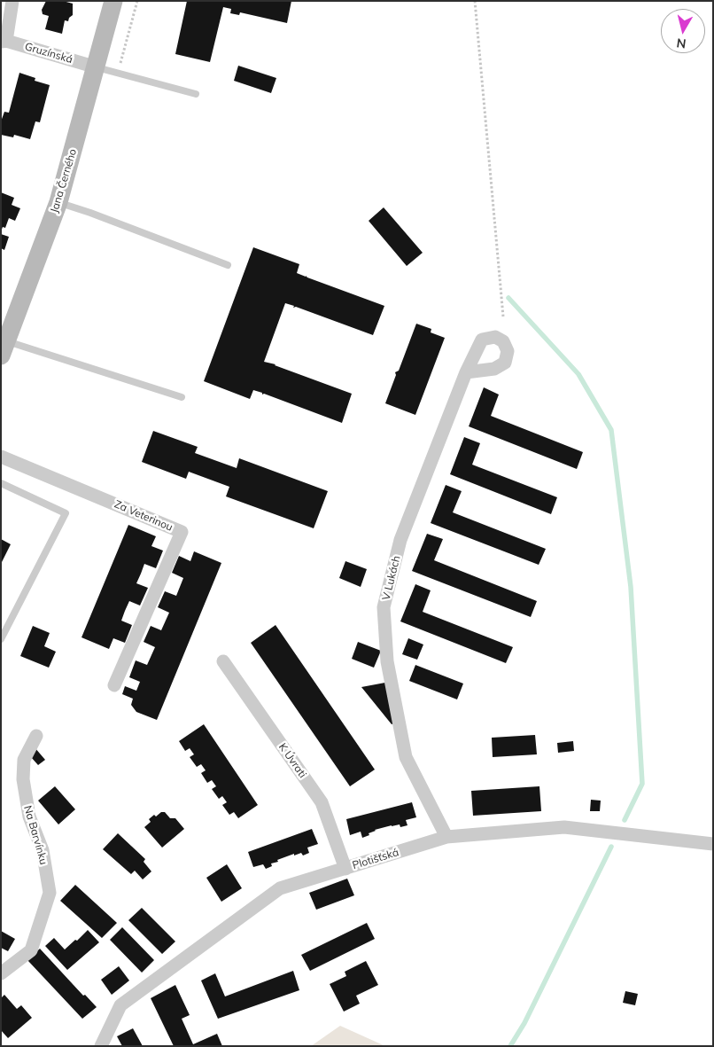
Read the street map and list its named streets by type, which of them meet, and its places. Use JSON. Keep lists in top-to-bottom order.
{
  "streets": {
    "street": [
      "Gruzínská",
      "Jana Černého",
      "Za Veterinou",
      "V Lukách",
      "K Úvrati",
      "Na Barvínku",
      "Plotišťská"
    ]
  },
  "crossings": [
    ["Gruzínská", "Jana Černého"],
    ["V Lukách", "Plotišťská"],
    ["K Úvrati", "Plotišťská"]
  ],
  "north": "bottom"
}
